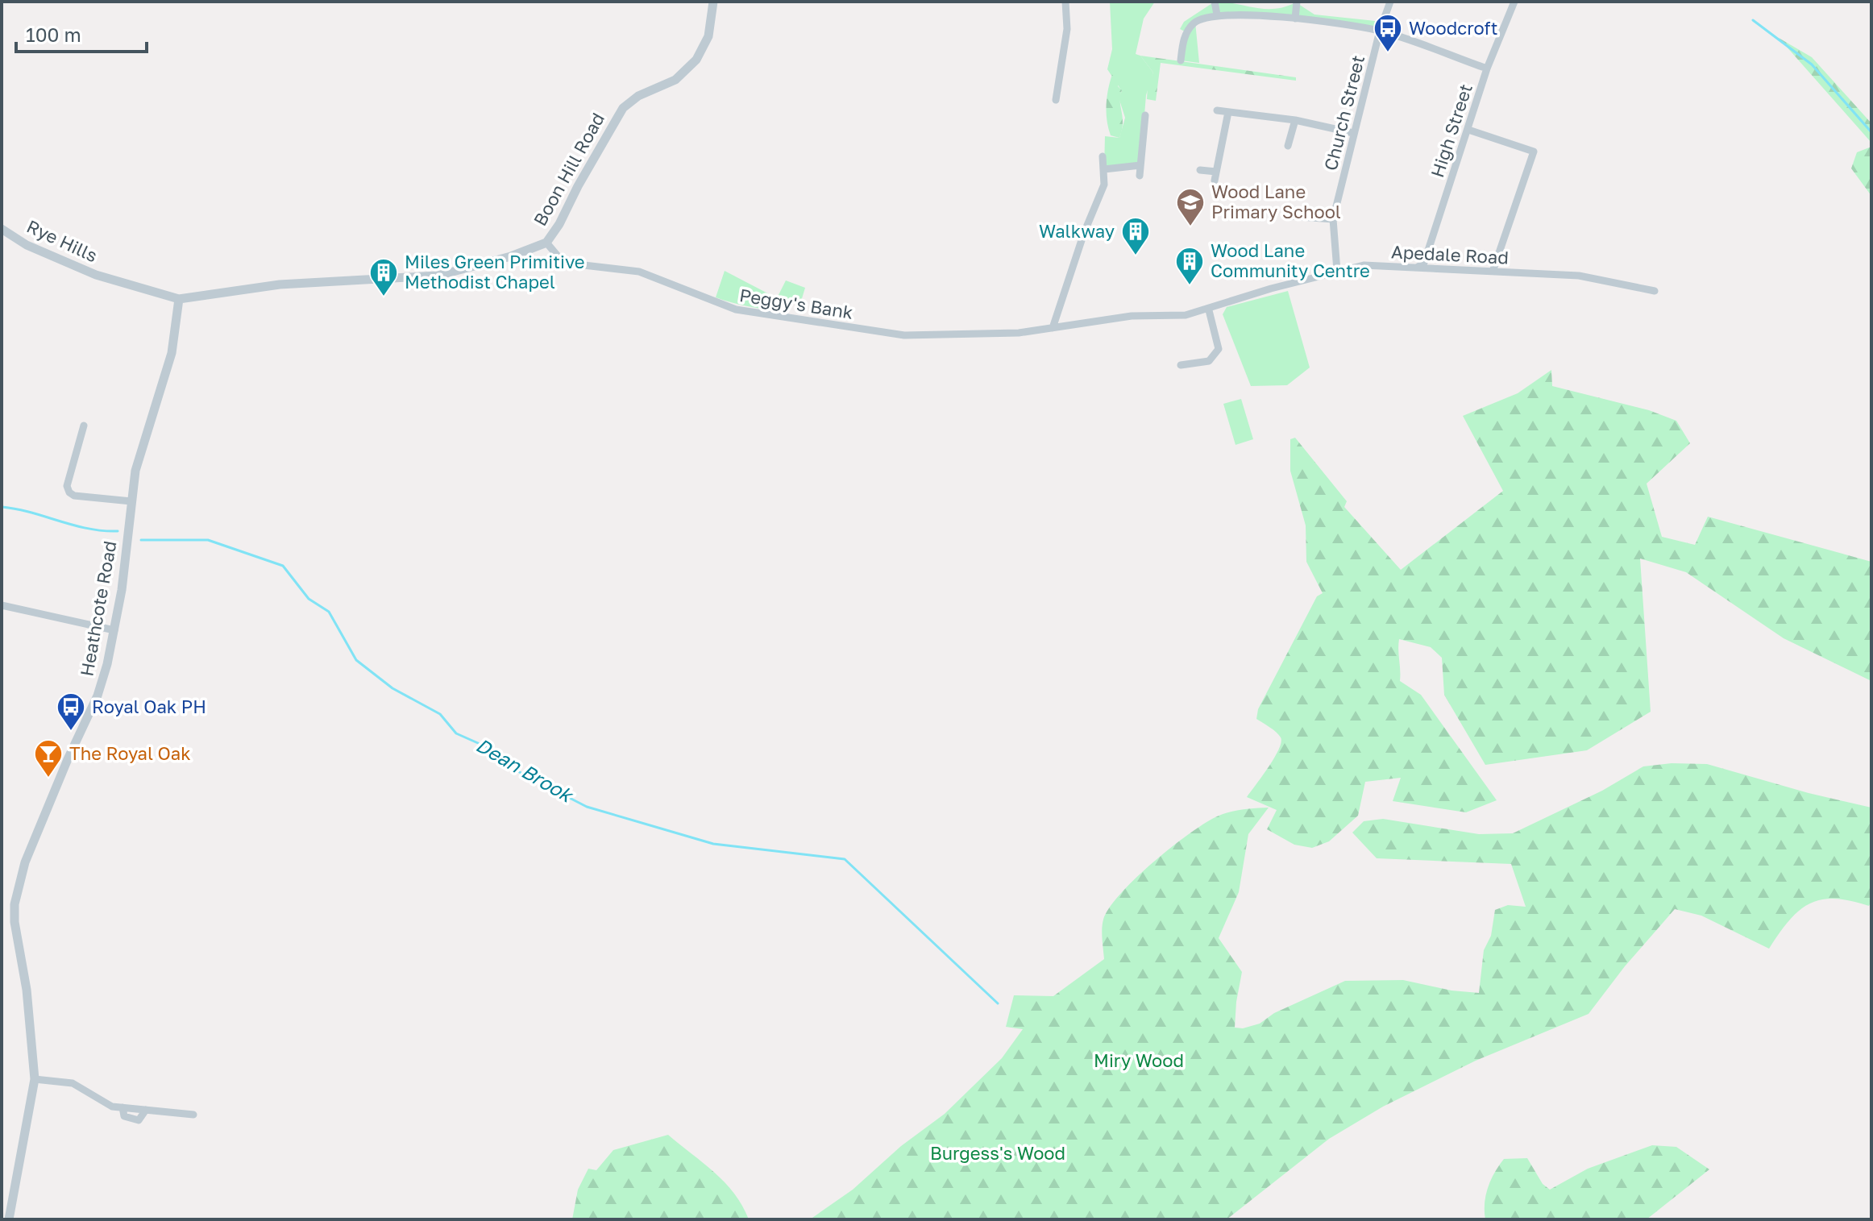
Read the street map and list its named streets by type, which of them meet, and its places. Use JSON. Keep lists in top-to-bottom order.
{
  "streets": {
    "street": [
      "Church Street",
      "High Street",
      "Boon Hill Road",
      "Rye Hills",
      "Apedale Road",
      "Peggy's Bank",
      "Heathcote Road"
    ]
  },
  "crossings": [
    ["Church Street", "Apedale Road"],
    ["High Street", "Apedale Road"],
    ["Boon Hill Road", "Peggy's Bank"],
    ["Rye Hills", "Heathcote Road"],
    ["Apedale Road", "Peggy's Bank"]
  ],
  "water": ["Dean Brook"],
  "parks": ["Miry Wood", "Burgess's Wood"],
  "places": {
    "bus stop": ["Woodcroft", "Royal Oak PH"],
    "school or university": ["Wood Lane Primary School"],
    "building": ["Walkway", "Wood Lane Community Centre", "Miles Green Primitive Methodist Chapel"],
    "bar": ["The Royal Oak"]
  },
  "scale_bar": "100 m"
}
